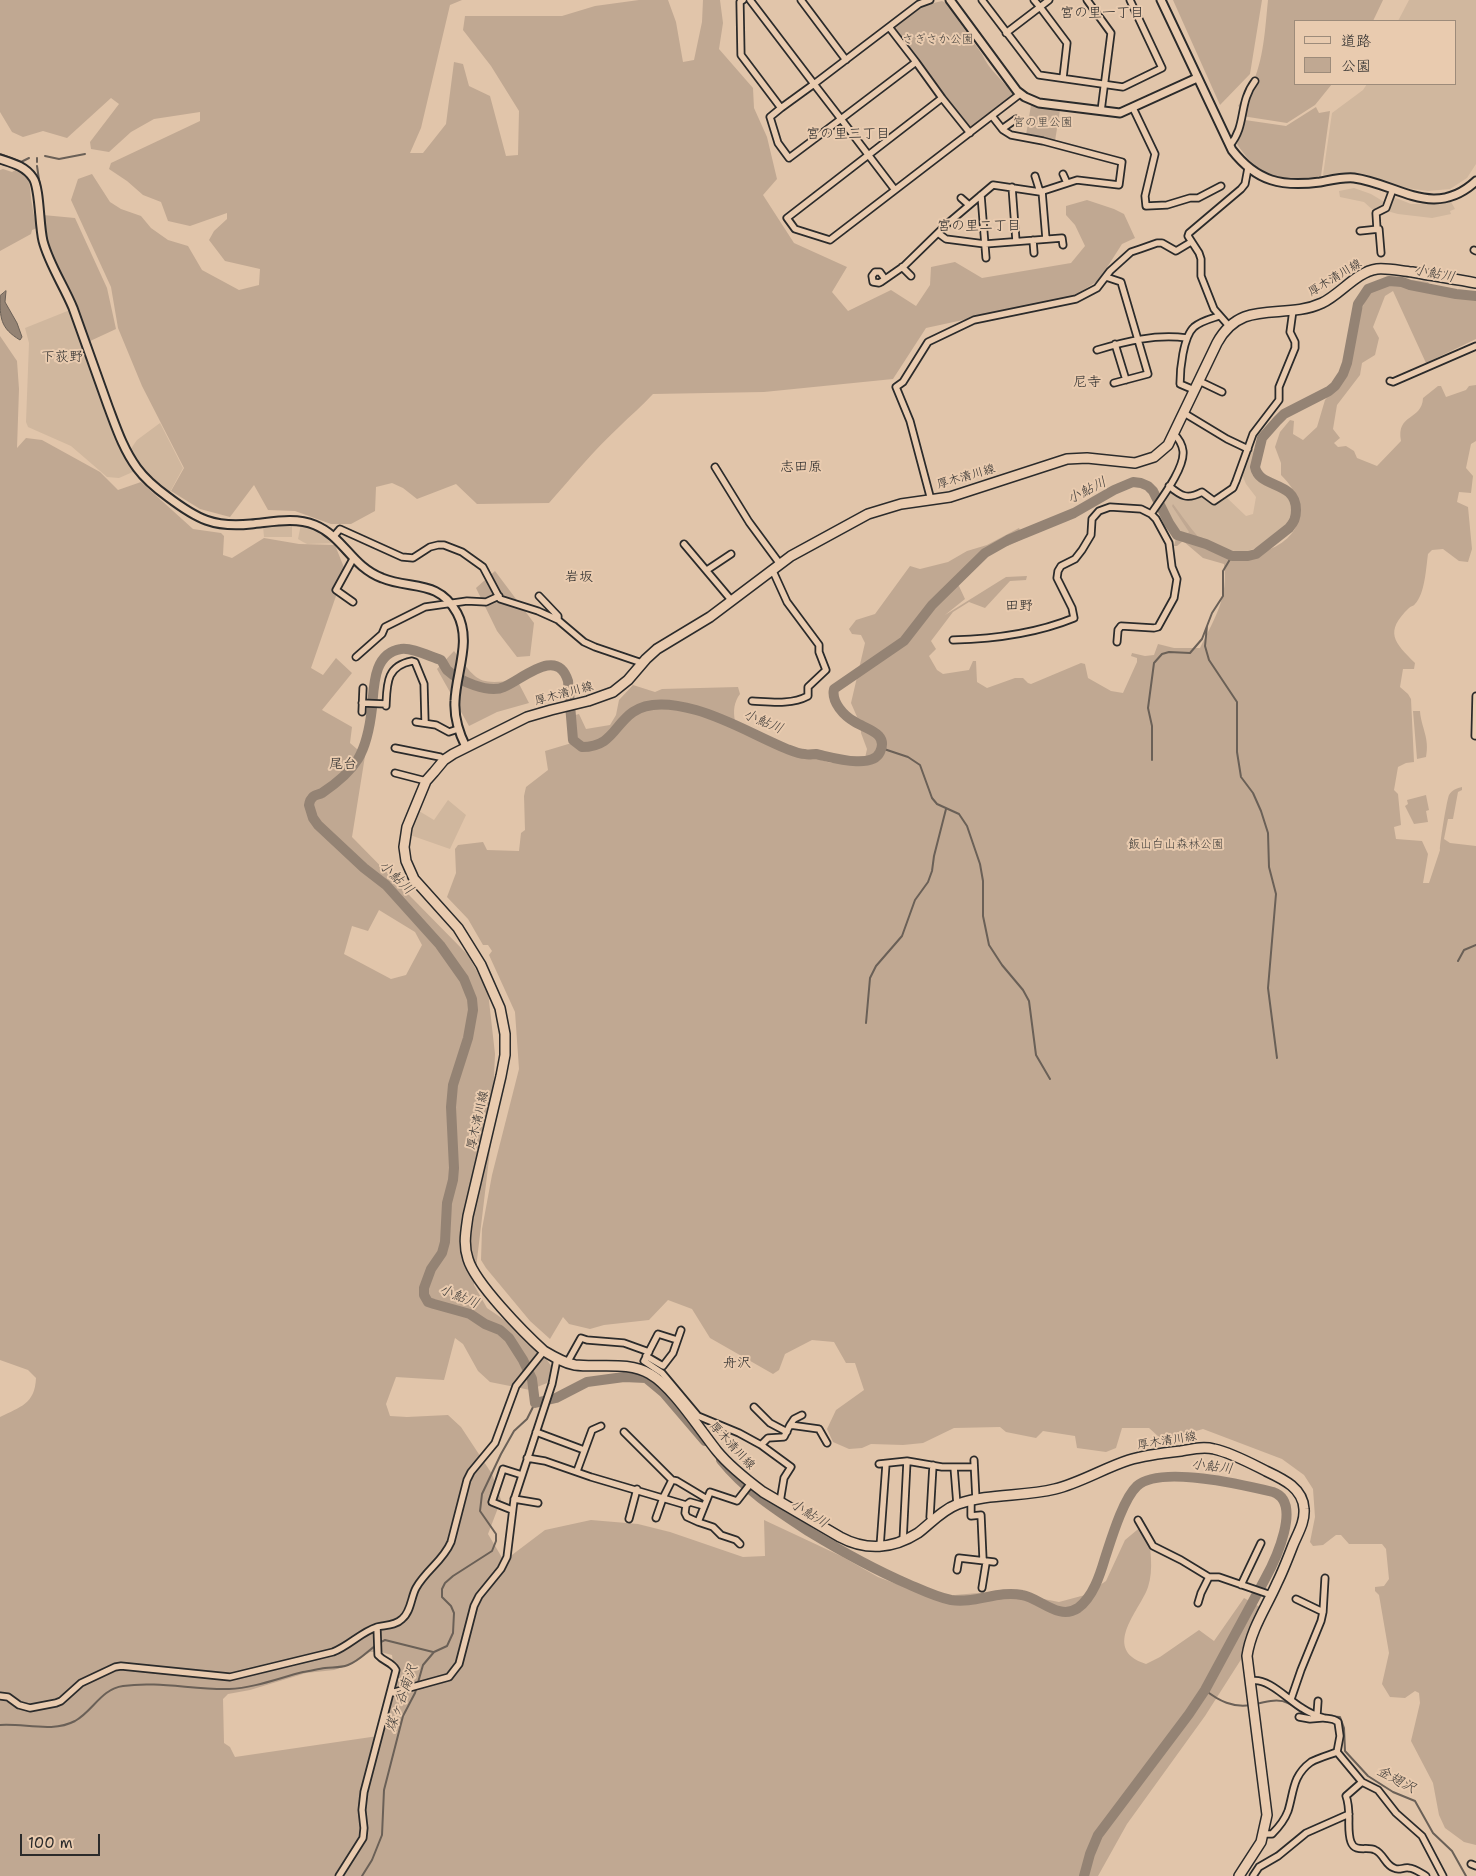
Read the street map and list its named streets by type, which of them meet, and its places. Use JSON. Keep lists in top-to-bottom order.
{
  "streets": {
    "main road": ["厚木清川線"]
  },
  "districts": [
    "宮の里一丁目",
    "宮の里三丁目",
    "宮の里二丁目",
    "下荻野",
    "尼寺",
    "志田原",
    "岩坂",
    "田野",
    "尾台",
    "舟沢"
  ],
  "water": ["小鮎川", "煤ヶ谷南沢", "金翅沢"],
  "parks": ["さぎさか公園", "宮の里公園", "飯山白山森林公園"],
  "legend": ["道路", "公園"],
  "scale_bar": "100 m"
}
